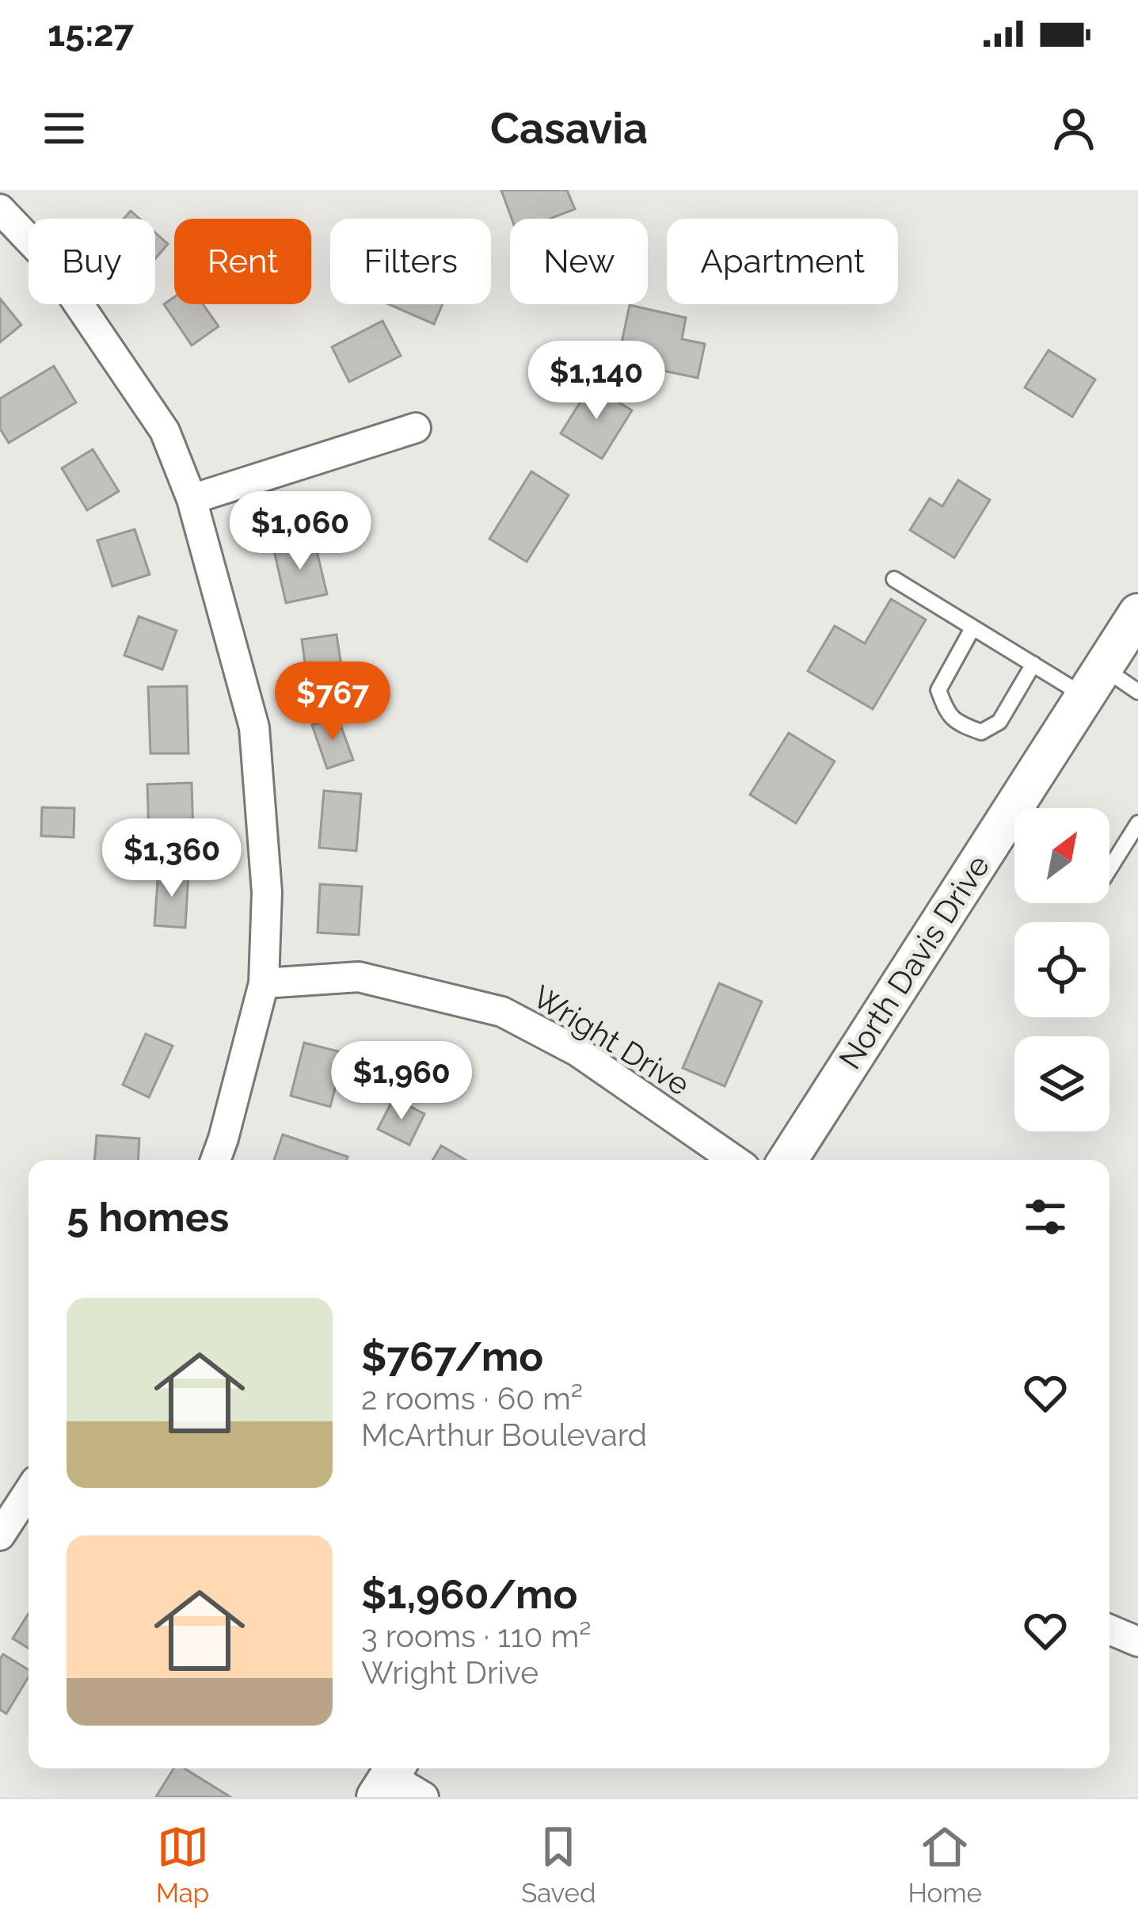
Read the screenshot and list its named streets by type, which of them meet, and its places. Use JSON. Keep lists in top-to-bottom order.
{
  "streets": {
    "main road": ["North Davis Drive"],
    "street": ["Wright Drive"]
  },
  "north": "top right",
  "page": {
    "status": "15:27",
    "header": "Casavia",
    "chip": [
      "Buy",
      "Rent",
      "Filters",
      "New",
      "Apartment"
    ],
    "price": [
      "$1,140",
      "$1,060",
      "$767",
      "$1,360",
      "$1,960"
    ],
    "heading": "5 homes",
    "list": [
      {
        "name": "$767/mo",
        "note": "2 rooms · 60 m² · McArthur Boulevard"
      },
      {
        "name": "$1,960/mo",
        "note": "3 rooms · 110 m² · Wright Drive"
      }
    ],
    "tabs": ["Map", "Saved", "Home"]
  }
}
